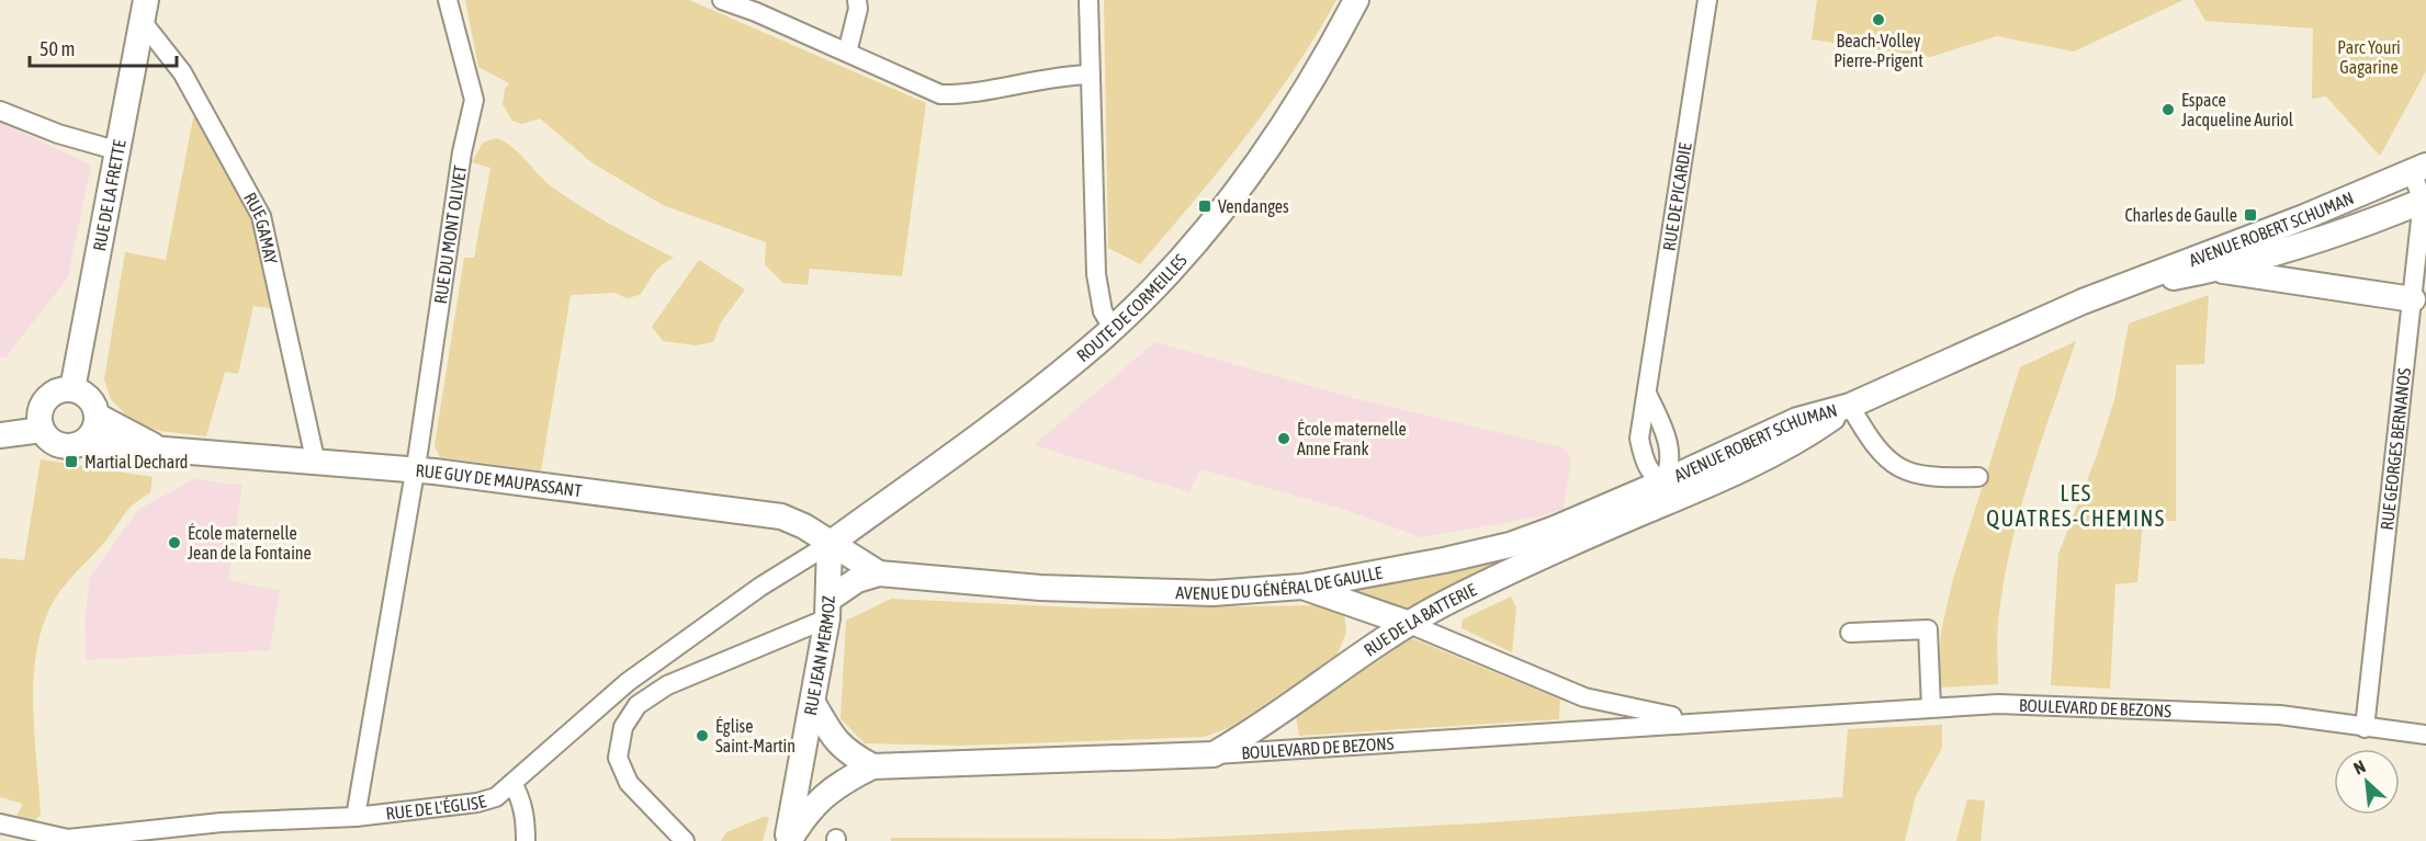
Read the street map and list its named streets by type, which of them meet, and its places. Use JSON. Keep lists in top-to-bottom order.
{
  "streets": {
    "main road": [
      "RUE DE LA FRETTE",
      "AVENUE ROBERT SCHUMAN",
      "ROUTE DE CORMEILLES",
      "RUE GUY DE MAUPASSANT",
      "AVENUE DU GÉNÉRAL DE GAULLE",
      "RUE DE LA BATTERIE",
      "RUE JEAN MERMOZ",
      "BOULEVARD DE BEZONS"
    ],
    "street": [
      "RUE DE PICARDIE",
      "RUE GAMAY",
      "RUE DU MONT OLIVET",
      "RUE GEORGES BERNANOS",
      "RUE DE L'ÉGLISE"
    ]
  },
  "crossings": [
    ["RUE DE LA FRETTE", "RUE GAMAY"],
    ["RUE DE LA FRETTE", "RUE GUY DE MAUPASSANT"],
    ["RUE DE PICARDIE", "AVENUE DU GÉNÉRAL DE GAULLE"],
    ["RUE DE PICARDIE", "RUE DE LA BATTERIE"],
    ["AVENUE ROBERT SCHUMAN", "RUE GEORGES BERNANOS"],
    ["AVENUE ROBERT SCHUMAN", "AVENUE DU GÉNÉRAL DE GAULLE"],
    ["RUE GAMAY", "RUE GUY DE MAUPASSANT"],
    ["RUE DU MONT OLIVET", "RUE GUY DE MAUPASSANT"],
    ["RUE DU MONT OLIVET", "RUE DE L'ÉGLISE"],
    ["ROUTE DE CORMEILLES", "RUE GUY DE MAUPASSANT"],
    ["ROUTE DE CORMEILLES", "AVENUE DU GÉNÉRAL DE GAULLE"],
    ["ROUTE DE CORMEILLES", "RUE JEAN MERMOZ"],
    ["ROUTE DE CORMEILLES", "RUE DE L'ÉGLISE"],
    ["RUE GEORGES BERNANOS", "BOULEVARD DE BEZONS"],
    ["RUE GUY DE MAUPASSANT", "AVENUE DU GÉNÉRAL DE GAULLE"],
    ["RUE GUY DE MAUPASSANT", "RUE JEAN MERMOZ"],
    ["RUE GUY DE MAUPASSANT", "RUE DE L'ÉGLISE"],
    ["AVENUE DU GÉNÉRAL DE GAULLE", "RUE DE LA BATTERIE"],
    ["AVENUE DU GÉNÉRAL DE GAULLE", "RUE JEAN MERMOZ"],
    ["AVENUE DU GÉNÉRAL DE GAULLE", "RUE DE L'ÉGLISE"],
    ["RUE DE LA BATTERIE", "BOULEVARD DE BEZONS"],
    ["RUE JEAN MERMOZ", "BOULEVARD DE BEZONS"],
    ["RUE JEAN MERMOZ", "RUE DE L'ÉGLISE"]
  ],
  "districts": ["LES QUATRES-CHEMINS"],
  "parks": ["Parc Youri Gagarine"],
  "places": {
    "other": [
      "Beach-Volley Pierre-Prigent",
      "Espace Jacqueline Auriol",
      "École maternelle Anne Frank",
      "École maternelle Jean de la Fontaine",
      "Église Saint-Martin"
    ],
    "transit": ["Vendanges", "Charles de Gaulle", "Martial Dechard"]
  },
  "scale_bar": "50 m",
  "north": "top left"
}
